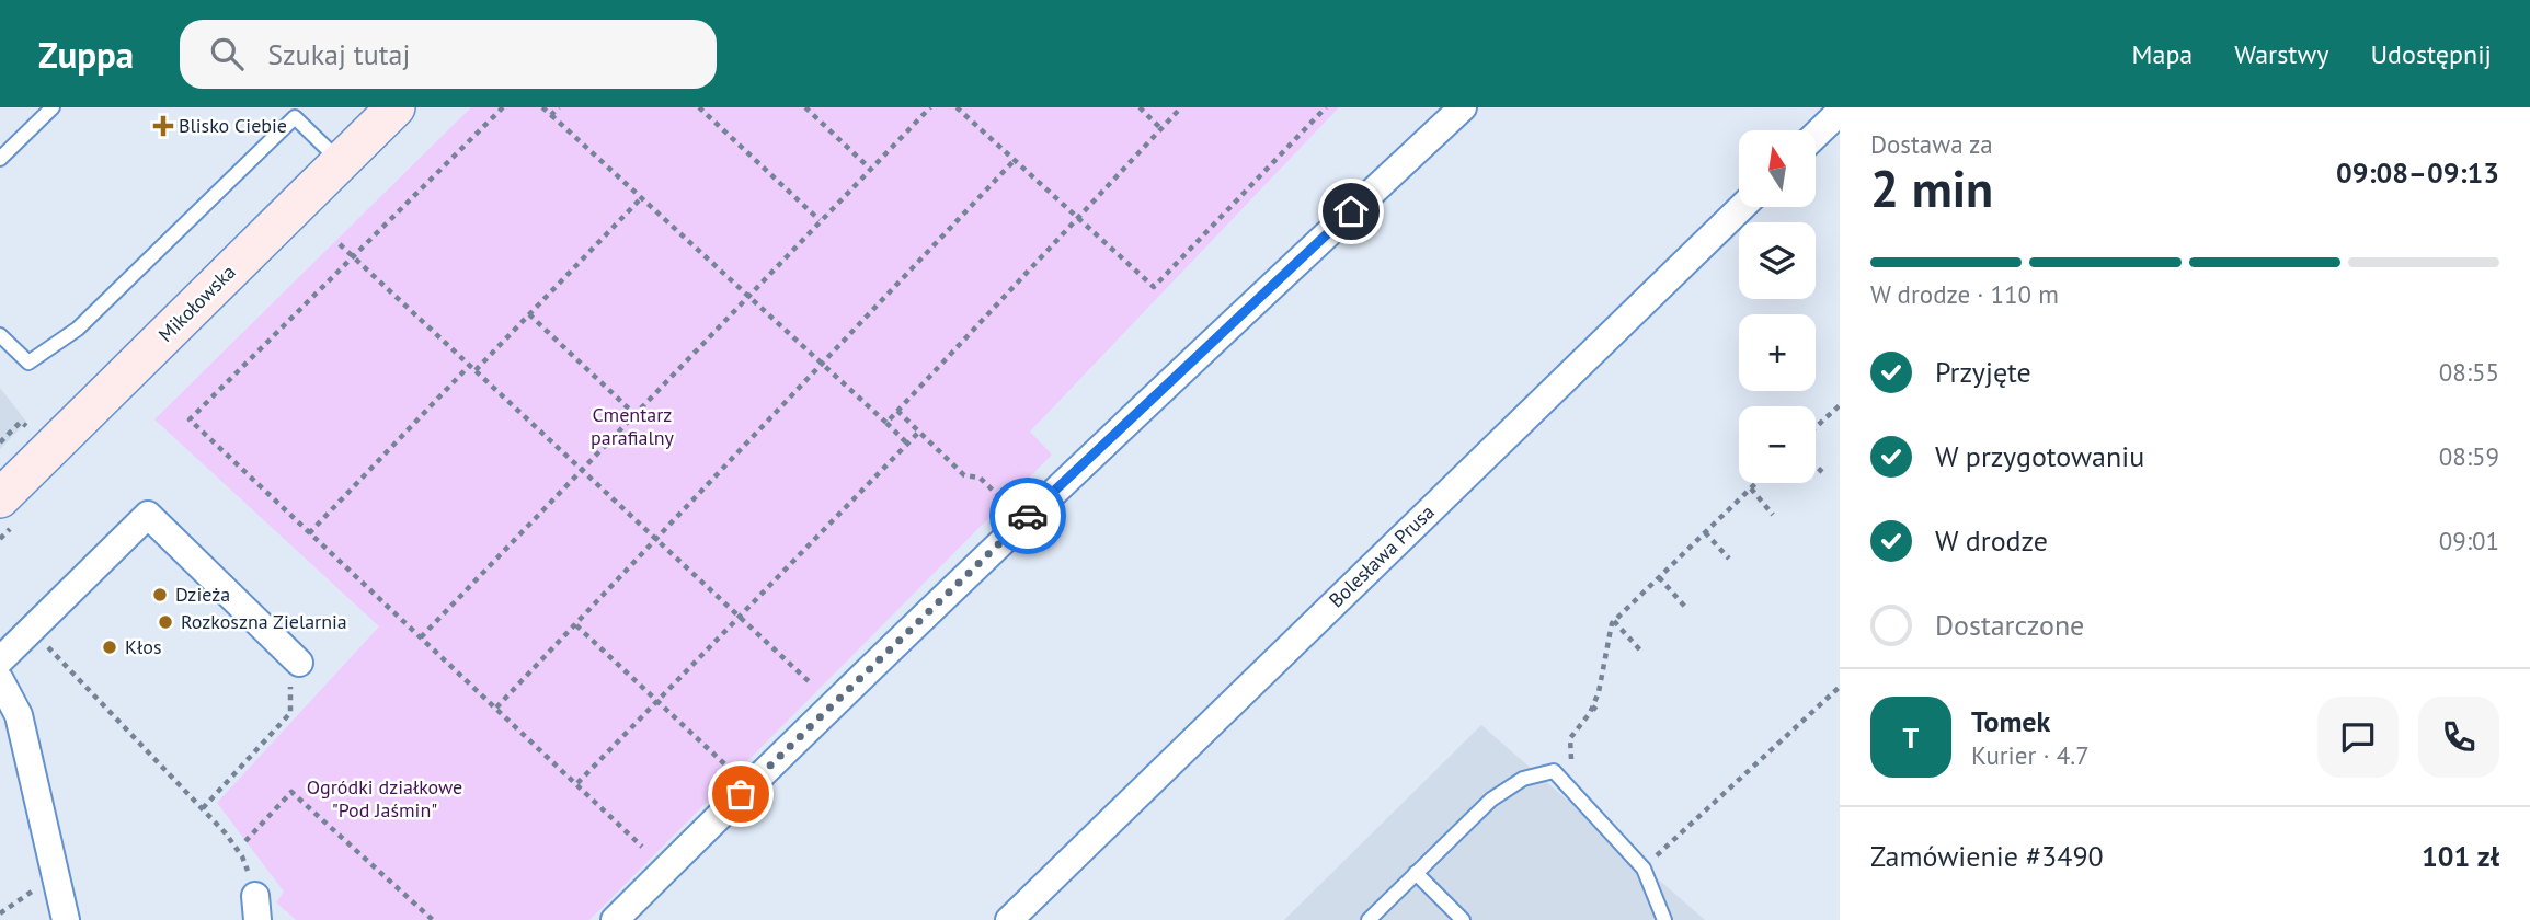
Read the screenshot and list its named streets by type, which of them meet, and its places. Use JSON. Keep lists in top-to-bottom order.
{
  "streets": {
    "street": ["Mikołowska", "Bolesława Prusa"]
  },
  "parks": ["Cmentarz parafialny", "Ogródki działkowe \"Pod Jaśmin\""],
  "places": {
    "health": ["Blisko Ciebie"],
    "other": ["Dzieża", "Rozkoszna Zielarnia", "Kłos"]
  },
  "north": "top",
  "page": {
    "header": "Zuppa",
    "search": "Szukaj tutaj",
    "nav": ["Mapa", "Warstwy", "Udostępnij"],
    "heading": ["2 min", "Dostawa za", "09:08–09:13"],
    "panel": [
      "Tomek",
      "Kurier · 4.7",
      "Zamówienie #3490",
      "101 zł"
    ],
    "map_buttons": ["+", "−"],
    "bar": "W drodze · 110 m",
    "list": [
      ["Przyjęte", "08:55"],
      ["W przygotowaniu", "08:59"],
      ["W drodze", "09:01"],
      "Dostarczone"
    ],
    "round": "T"
  }
}
